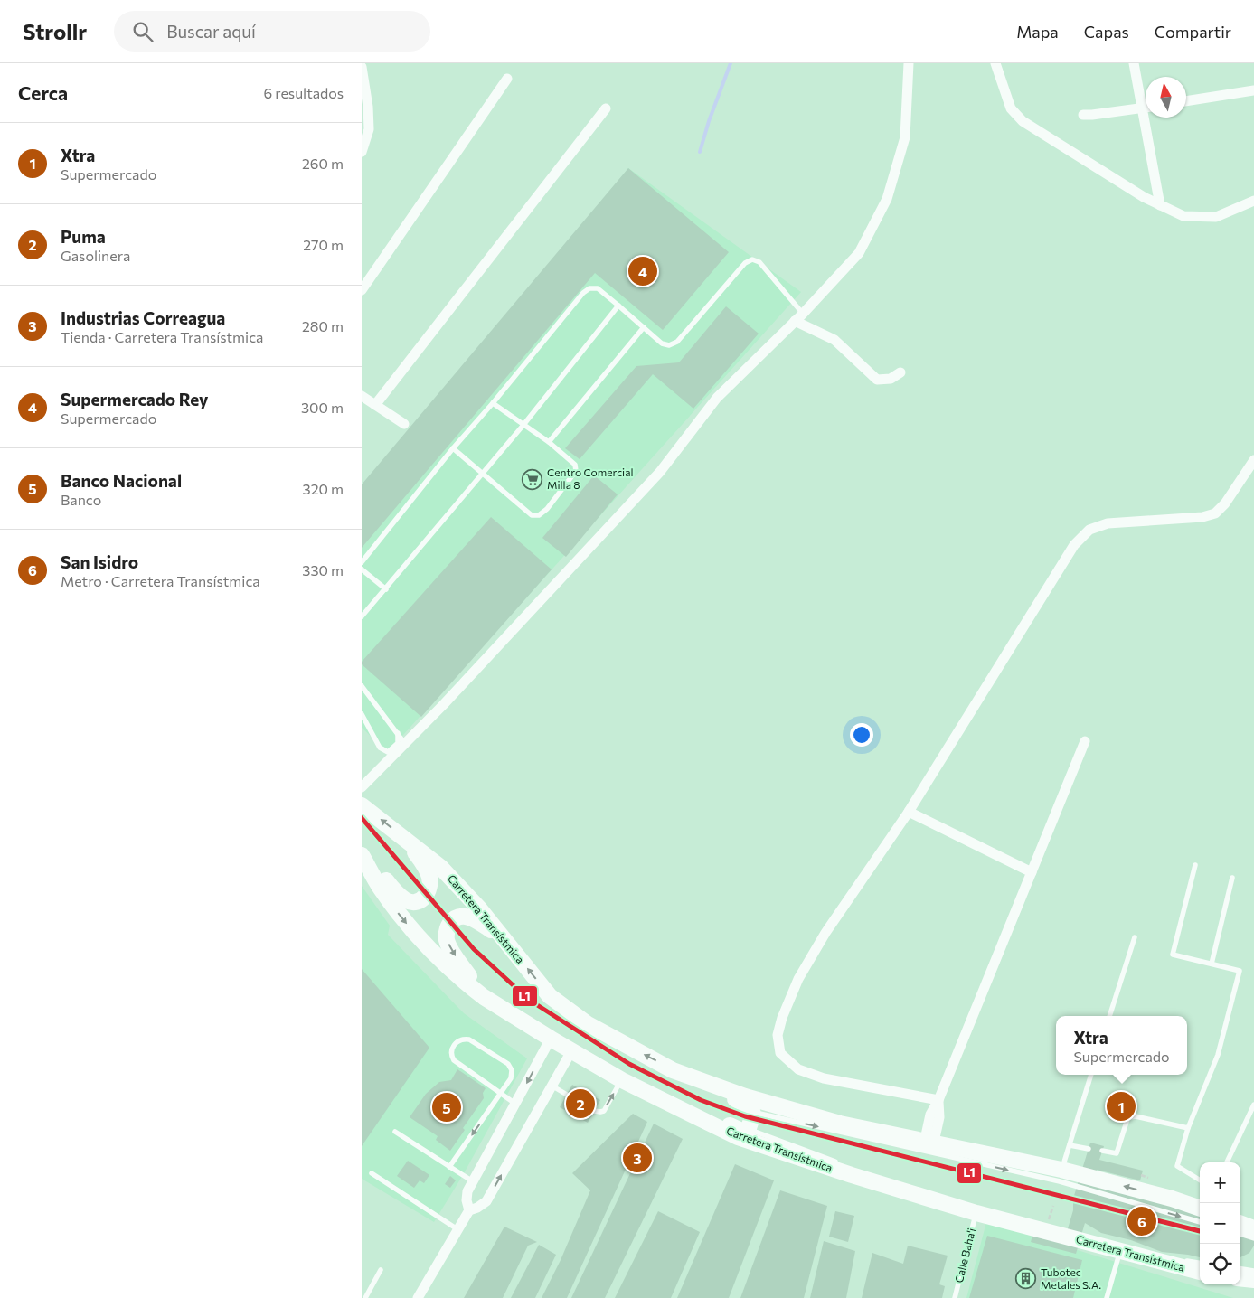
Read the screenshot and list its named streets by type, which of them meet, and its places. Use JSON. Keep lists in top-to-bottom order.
{
  "streets": {
    "main road": ["Carretera Transístmica"],
    "lane": ["Calle Baha'i"]
  },
  "crossings": [
    ["Carretera Transístmica", "Calle Baha'i"]
  ],
  "places": {
    "supermarket": ["Centro Comercial Milla 8"],
    "building": ["Tubotec Metales S.A."]
  },
  "lines": ["transit line L1"],
  "north": "top",
  "page": {
    "header": "Strollr",
    "search": "Buscar aquí",
    "nav": ["Mapa", "Capas", "Compartir"],
    "heading": ["Cerca", "6 resultados"],
    "list": [
      {
        "mark": "1",
        "name": "Xtra",
        "note": "Supermercado",
        "value": "260 m"
      },
      {
        "mark": "2",
        "name": "Puma",
        "note": "Gasolinera",
        "value": "270 m"
      },
      {
        "mark": "3",
        "name": "Industrias Correagua",
        "note": "Tienda · Carretera Transístmica",
        "value": "280 m"
      },
      {
        "mark": "4",
        "name": "Supermercado Rey",
        "note": "Supermercado",
        "value": "300 m"
      },
      {
        "mark": "5",
        "name": "Banco Nacional",
        "note": "Banco",
        "value": "320 m"
      },
      {
        "mark": "6",
        "name": "San Isidro",
        "note": "Metro · Carretera Transístmica",
        "value": "330 m"
      }
    ],
    "pins": [
      "4",
      "2",
      "1",
      "5",
      "3",
      "6"
    ],
    "popup": ["Xtra", "Supermercado"],
    "map_buttons": ["+", "−"]
  }
}
